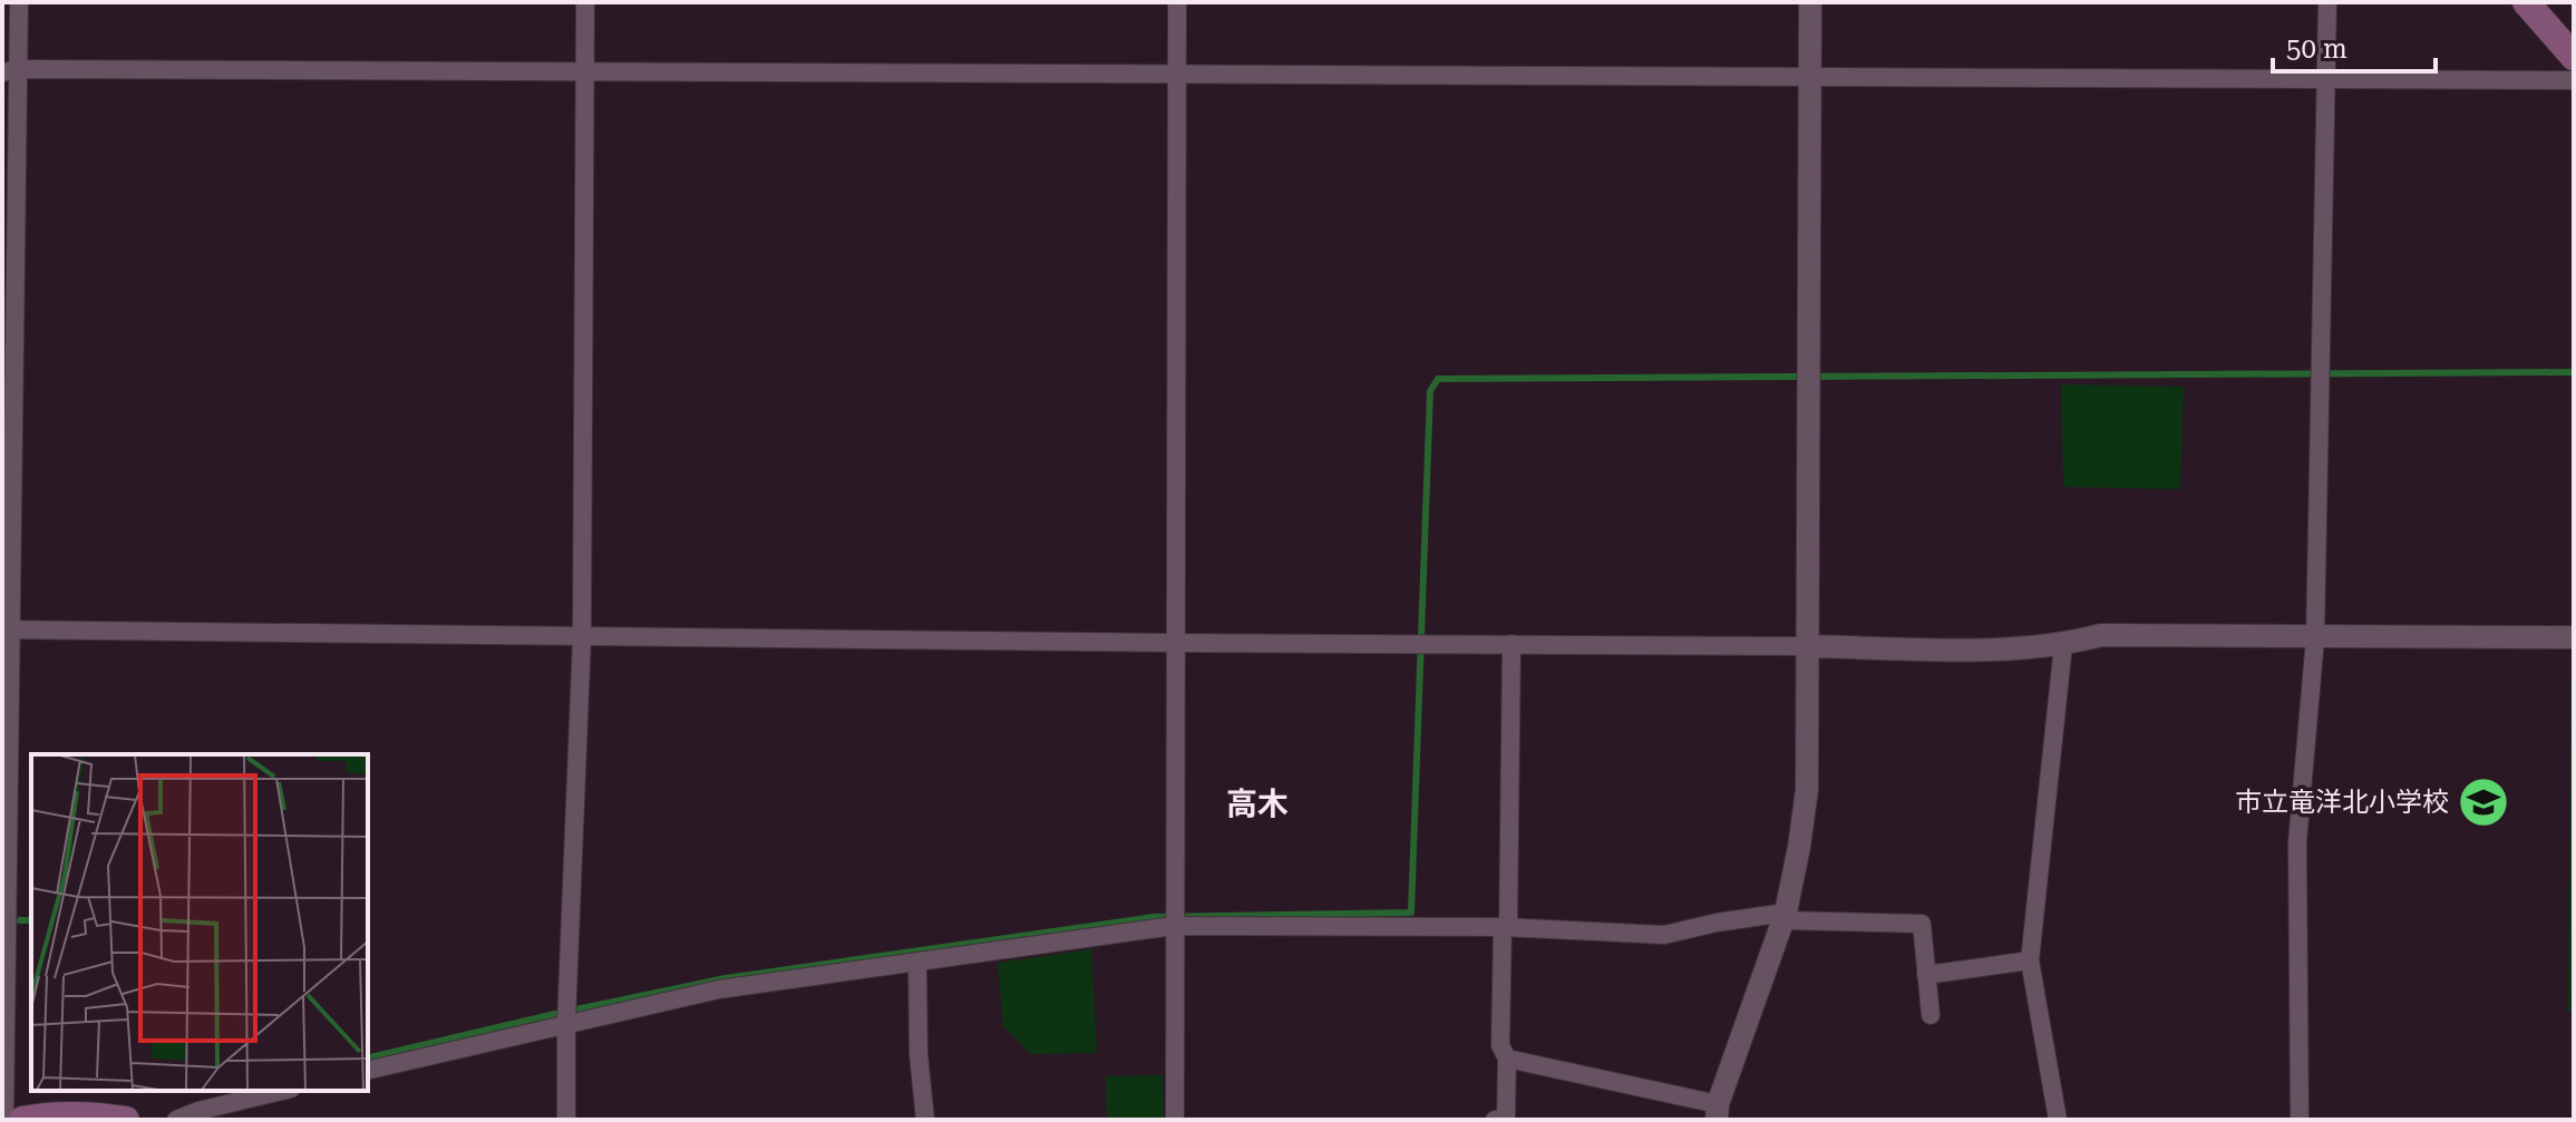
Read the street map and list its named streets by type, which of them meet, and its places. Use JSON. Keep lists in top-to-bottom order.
{
  "districts": ["高木"],
  "places": {
    "school or university": ["市立竜洋北小学校"]
  },
  "scale_bar": "50 m"
}
